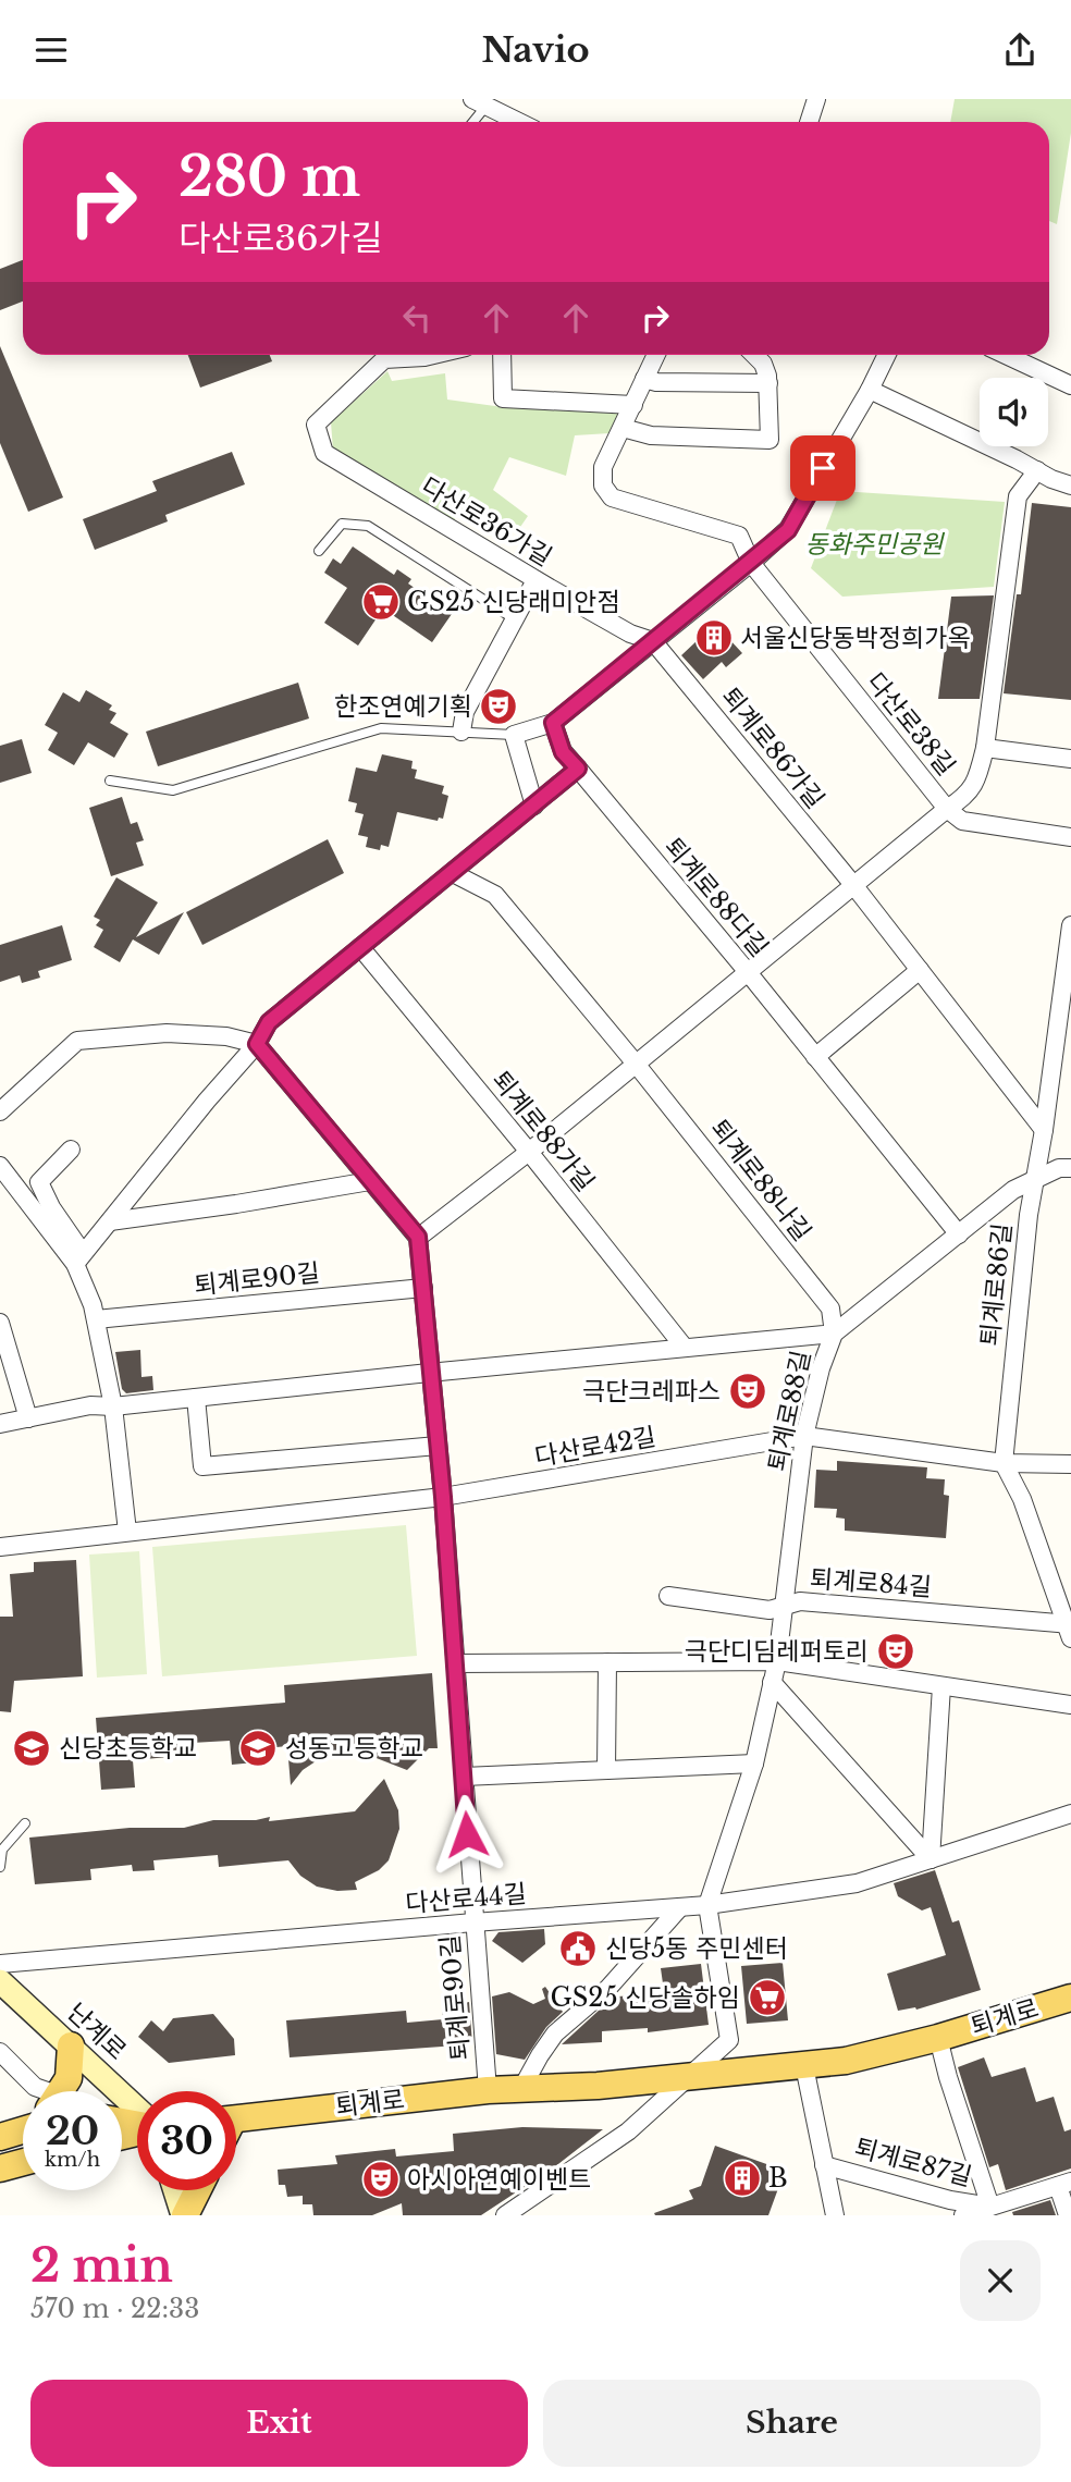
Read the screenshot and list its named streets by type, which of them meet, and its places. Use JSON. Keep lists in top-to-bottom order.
{
  "streets": {
    "main road": ["퇴계로", "난계로"],
    "street": [
      "다산로36가길",
      "다산로38길",
      "퇴계로86가길",
      "퇴계로88다길",
      "퇴계로88가길",
      "퇴계로88나길",
      "퇴계로90길",
      "퇴계로86길",
      "퇴계로88길",
      "다산로42길",
      "퇴계로84길",
      "다산로44길",
      "퇴계로87길"
    ]
  },
  "crossings": [
    ["다산로36가길", "퇴계로86가길"],
    ["다산로38길", "퇴계로86가길"],
    ["퇴계로86가길", "퇴계로86길"],
    ["퇴계로88다길", "퇴계로88길"],
    ["퇴계로88나길", "퇴계로88길"],
    ["퇴계로90길", "다산로42길"],
    ["퇴계로90길", "다산로44길"],
    ["퇴계로90길", "퇴계로"],
    ["퇴계로86길", "퇴계로88길"],
    ["퇴계로86길", "다산로42길"],
    ["퇴계로88길", "다산로42길"],
    ["퇴계로88길", "퇴계로84길"],
    ["퇴계로88길", "다산로44길"],
    ["퇴계로88길", "퇴계로"],
    ["퇴계로", "퇴계로87길"]
  ],
  "parks": ["동화주민공원"],
  "places": {
    "supermarket": ["GS25 신당래미안점", "GS25 신당솔하임"],
    "building": ["서울신당동박정희가옥", "B"],
    "theatre": [
      "한조연예기획",
      "극단크레파스",
      "극단디딤레퍼토리",
      "아시아연예이벤트"
    ],
    "school or university": ["신당초등학교", "성동고등학교"],
    "public building": ["신당5동 주민센터"]
  },
  "page": {
    "header": "Navio",
    "turn": ["280 m", "다산로36가길"],
    "speed": "20 km/h",
    "limit": "30",
    "heading": ["2 min", "570 m · 22:33"],
    "buttons": ["Exit", "Share"]
  }
}
